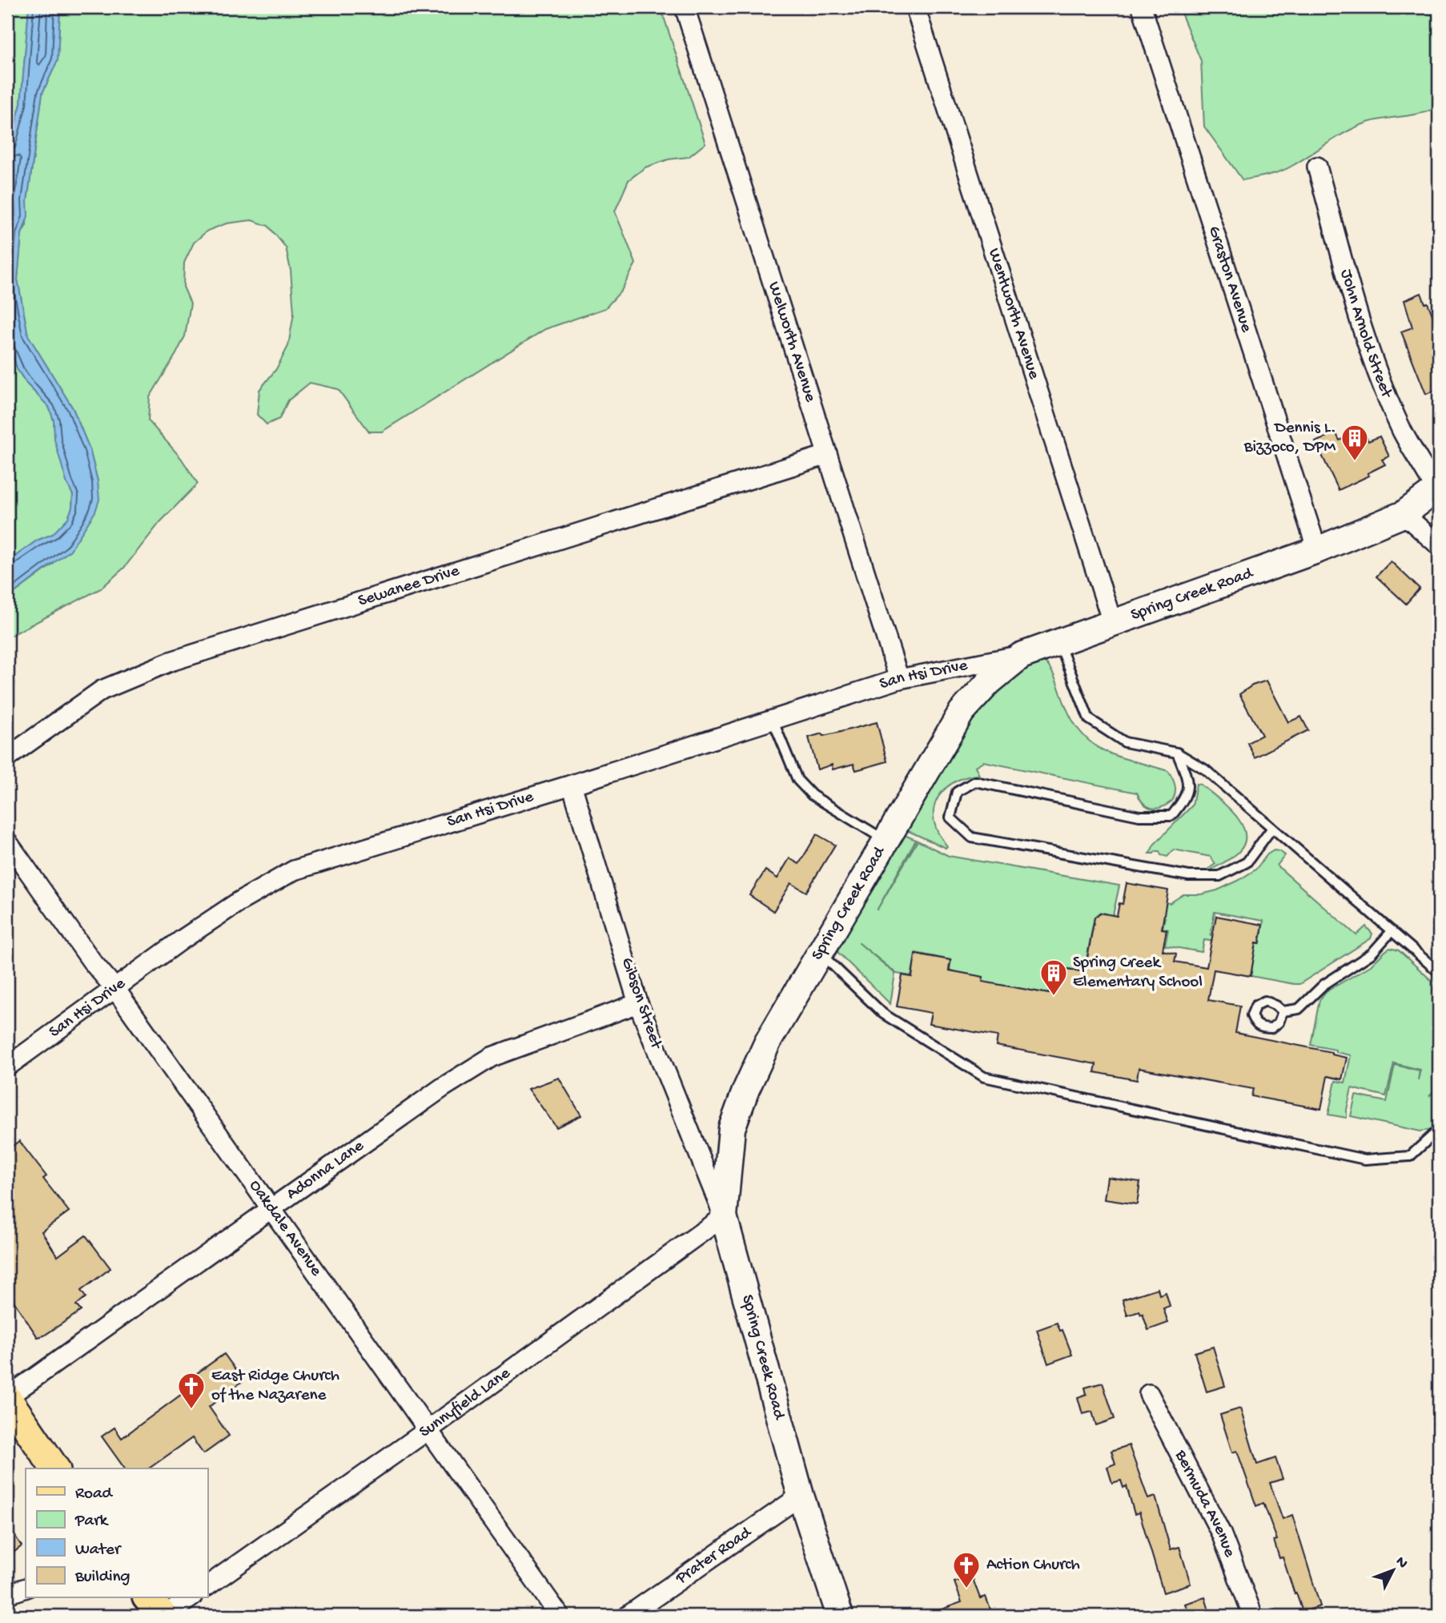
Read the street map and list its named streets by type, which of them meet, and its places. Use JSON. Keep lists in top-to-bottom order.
{
  "streets": {
    "street": [
      "Graston Avenue",
      "Wentworth Avenue",
      "John Arnold Street",
      "Welworth Avenue",
      "Sewanee Drive",
      "Spring Creek Road",
      "San Hsi Drive",
      "Gibson Street",
      "Adonna Lane",
      "Oakdale Avenue",
      "Sunnyfield Lane",
      "Bermuda Avenue",
      "Prater Road"
    ]
  },
  "crossings": [
    ["Graston Avenue", "Spring Creek Road"],
    ["Wentworth Avenue", "Spring Creek Road"],
    ["John Arnold Street", "Spring Creek Road"],
    ["Welworth Avenue", "Sewanee Drive"],
    ["Welworth Avenue", "San Hsi Drive"],
    ["Spring Creek Road", "San Hsi Drive"],
    ["Spring Creek Road", "Gibson Street"],
    ["Spring Creek Road", "Sunnyfield Lane"],
    ["Spring Creek Road", "Prater Road"],
    ["San Hsi Drive", "Gibson Street"],
    ["San Hsi Drive", "Oakdale Avenue"],
    ["Gibson Street", "Adonna Lane"],
    ["Gibson Street", "Sunnyfield Lane"],
    ["Adonna Lane", "Oakdale Avenue"],
    ["Oakdale Avenue", "Sunnyfield Lane"]
  ],
  "places": {
    "building": ["Dennis L. Bizzoco, DPM", "Spring Creek Elementary School"],
    "church": ["East Ridge Church of the Nazarene", "Action Church"]
  },
  "legend": [
    "Road",
    "Park",
    "Water",
    "Building"
  ],
  "north": "top right"
}
